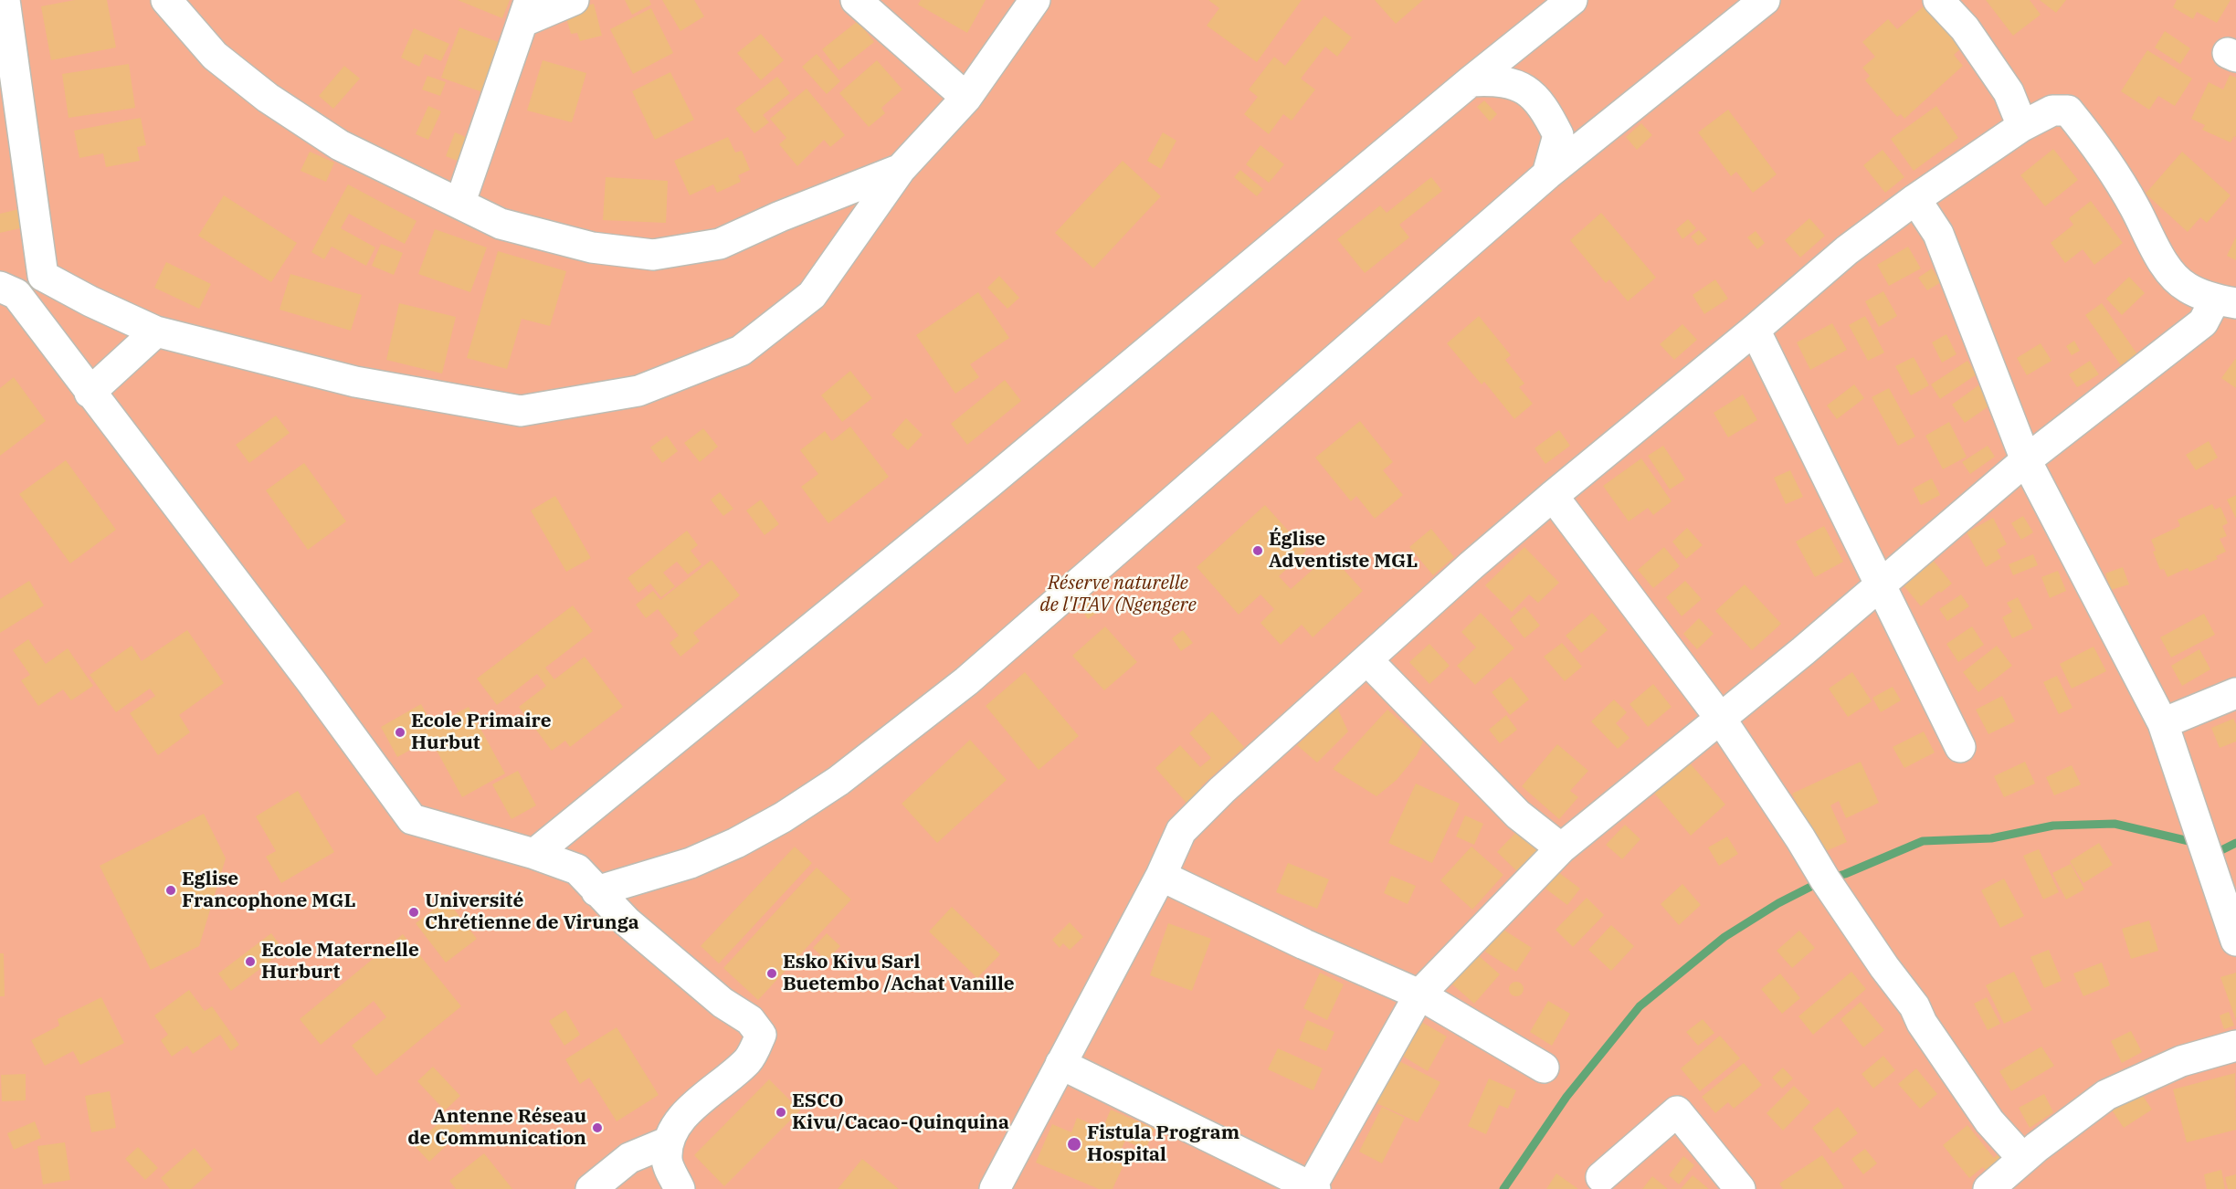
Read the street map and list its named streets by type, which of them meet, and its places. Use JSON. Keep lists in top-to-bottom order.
{
  "parks": ["Réserve naturelle de l'ITAV (Ngengere"],
  "places": [
    "Église Adventiste MGL",
    "Ecole Primaire Hurbut",
    "Eglise Francophone MGL",
    "Université Chrétienne de Virunga",
    "Ecole Maternelle Hurburt",
    "Esko Kivu Sarl Buetembo /Achat Vanille",
    "ESCO Kivu/Cacao-Quinquina",
    "Antenne Réseau de Communication",
    "Fistula Program Hospital"
  ]
}
